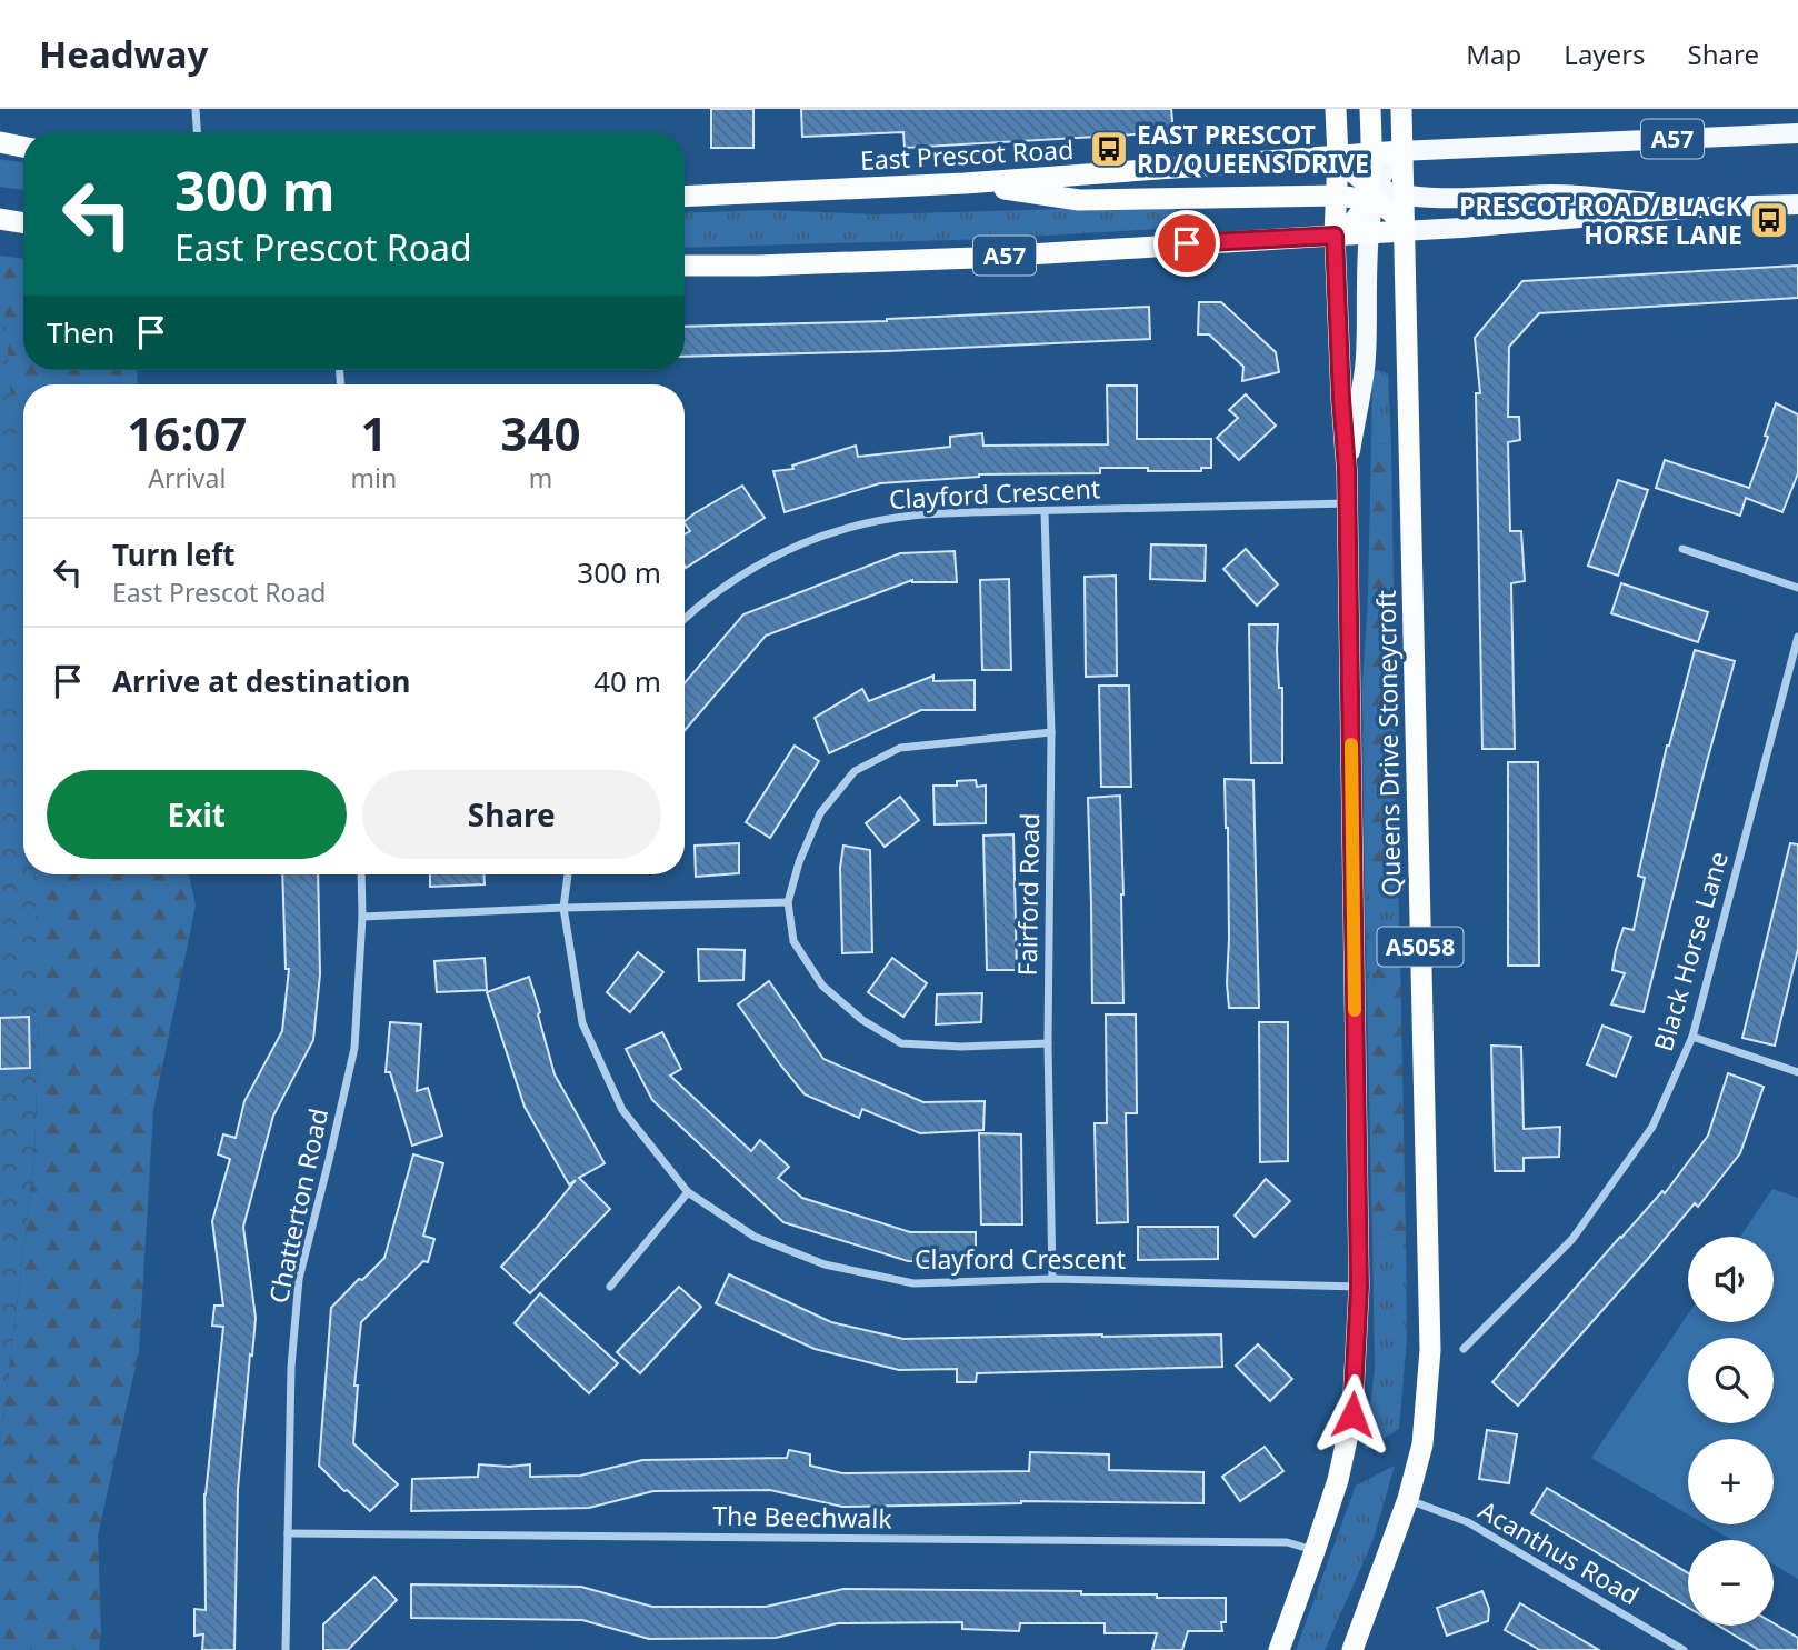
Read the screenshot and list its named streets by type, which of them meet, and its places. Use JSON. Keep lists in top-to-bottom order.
{
  "streets": {
    "highway": [
      "A57",
      "East Prescot Road",
      "Queens Drive Stoneycroft",
      "A5058"
    ],
    "street": [
      "Clayford Crescent",
      "Fairford Road",
      "Black Horse Lane",
      "Chatterton Road",
      "The Beechwalk",
      "Acanthus Road"
    ]
  },
  "crossings": [
    ["A57", "East Prescot Road"],
    ["A57", "Queens Drive Stoneycroft"],
    ["A57", "A5058"],
    ["East Prescot Road", "Queens Drive Stoneycroft"],
    ["East Prescot Road", "A5058"],
    ["Clayford Crescent", "Queens Drive Stoneycroft"],
    ["Clayford Crescent", "Fairford Road"],
    ["Queens Drive Stoneycroft", "A5058"],
    ["Queens Drive Stoneycroft", "The Beechwalk"],
    ["Queens Drive Stoneycroft", "Acanthus Road"],
    ["Chatterton Road", "The Beechwalk"]
  ],
  "places": {
    "bus stop": ["EAST PRESCOT RD/QUEENS DRIVE", "PRESCOT ROAD/BLACK HORSE LANE"]
  },
  "page": {
    "header": "Headway",
    "nav": ["Map", "Layers", "Share"],
    "turn": ["300 m", "East Prescot Road"],
    "then": "Then",
    "eta": [
      "16:07",
      "Arrival",
      "1",
      "min",
      "340",
      "m"
    ],
    "list": [
      {
        "name": "Turn left",
        "note": "East Prescot Road",
        "value": "300 m"
      },
      {
        "name": "Arrive at destination",
        "value": "40 m"
      }
    ],
    "buttons": ["Exit", "Share"],
    "map_buttons": ["+", "−"]
  }
}
